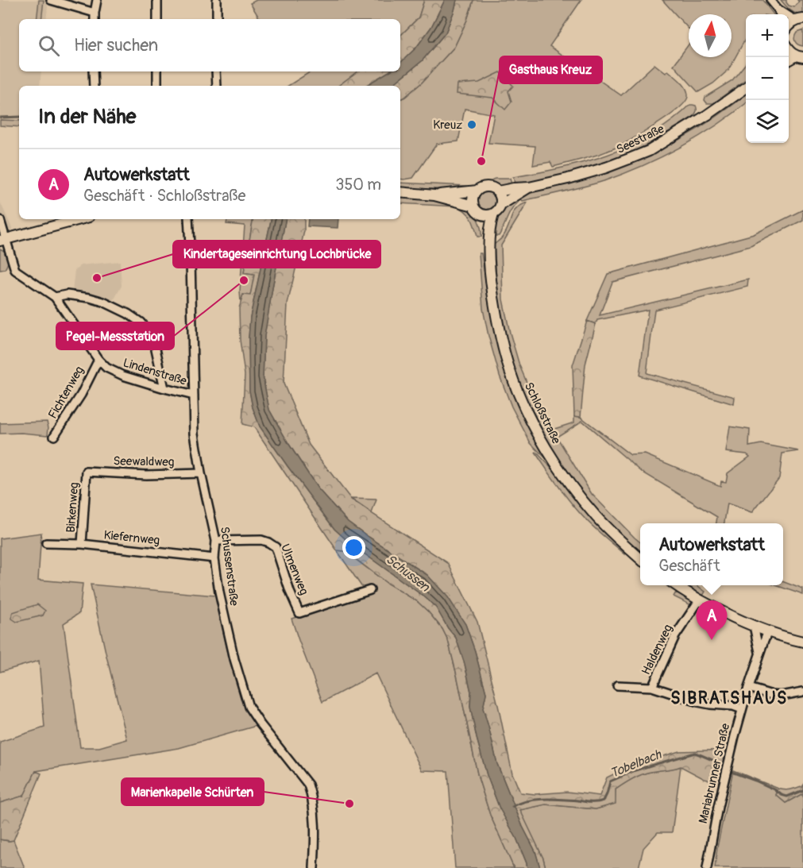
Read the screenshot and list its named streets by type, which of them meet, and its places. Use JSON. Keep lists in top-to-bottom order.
{
  "streets": {
    "main road": ["Seestraße", "Schloßstraße"],
    "street": [
      "Lindenstraße",
      "Fichtenweg",
      "Seewaldweg",
      "Birkenweg",
      "Kiefernweg",
      "Schussenstraße",
      "Ulmenweg",
      "Haldenweg",
      "Mariabrunner Straße"
    ]
  },
  "crossings": [
    ["Seestraße", "Schloßstraße"],
    ["Lindenstraße", "Fichtenweg"],
    ["Lindenstraße", "Schussenstraße"],
    ["Seewaldweg", "Birkenweg"],
    ["Seewaldweg", "Schussenstraße"],
    ["Birkenweg", "Kiefernweg"],
    ["Kiefernweg", "Schussenstraße"],
    ["Schussenstraße", "Ulmenweg"]
  ],
  "districts": ["SIBRATSHAUS"],
  "water": ["Schussen", "Tobelbach"],
  "places": [
    "Kreuz",
    "Gasthaus Kreuz",
    "Kindertageseinrichtung Lochbrücke",
    "Pegel-Messstation",
    "Marienkapelle Schürten"
  ],
  "north": "top",
  "page": {
    "map_buttons": ["+", "−"],
    "search": "Hier suchen",
    "heading": "In der Nähe",
    "list": [
      {
        "mark": "A",
        "name": "Autowerkstatt",
        "note": "Geschäft · Schloßstraße",
        "value": "350 m"
      }
    ],
    "popup": ["Autowerkstatt", "Geschäft"],
    "pins": "A"
  }
}
